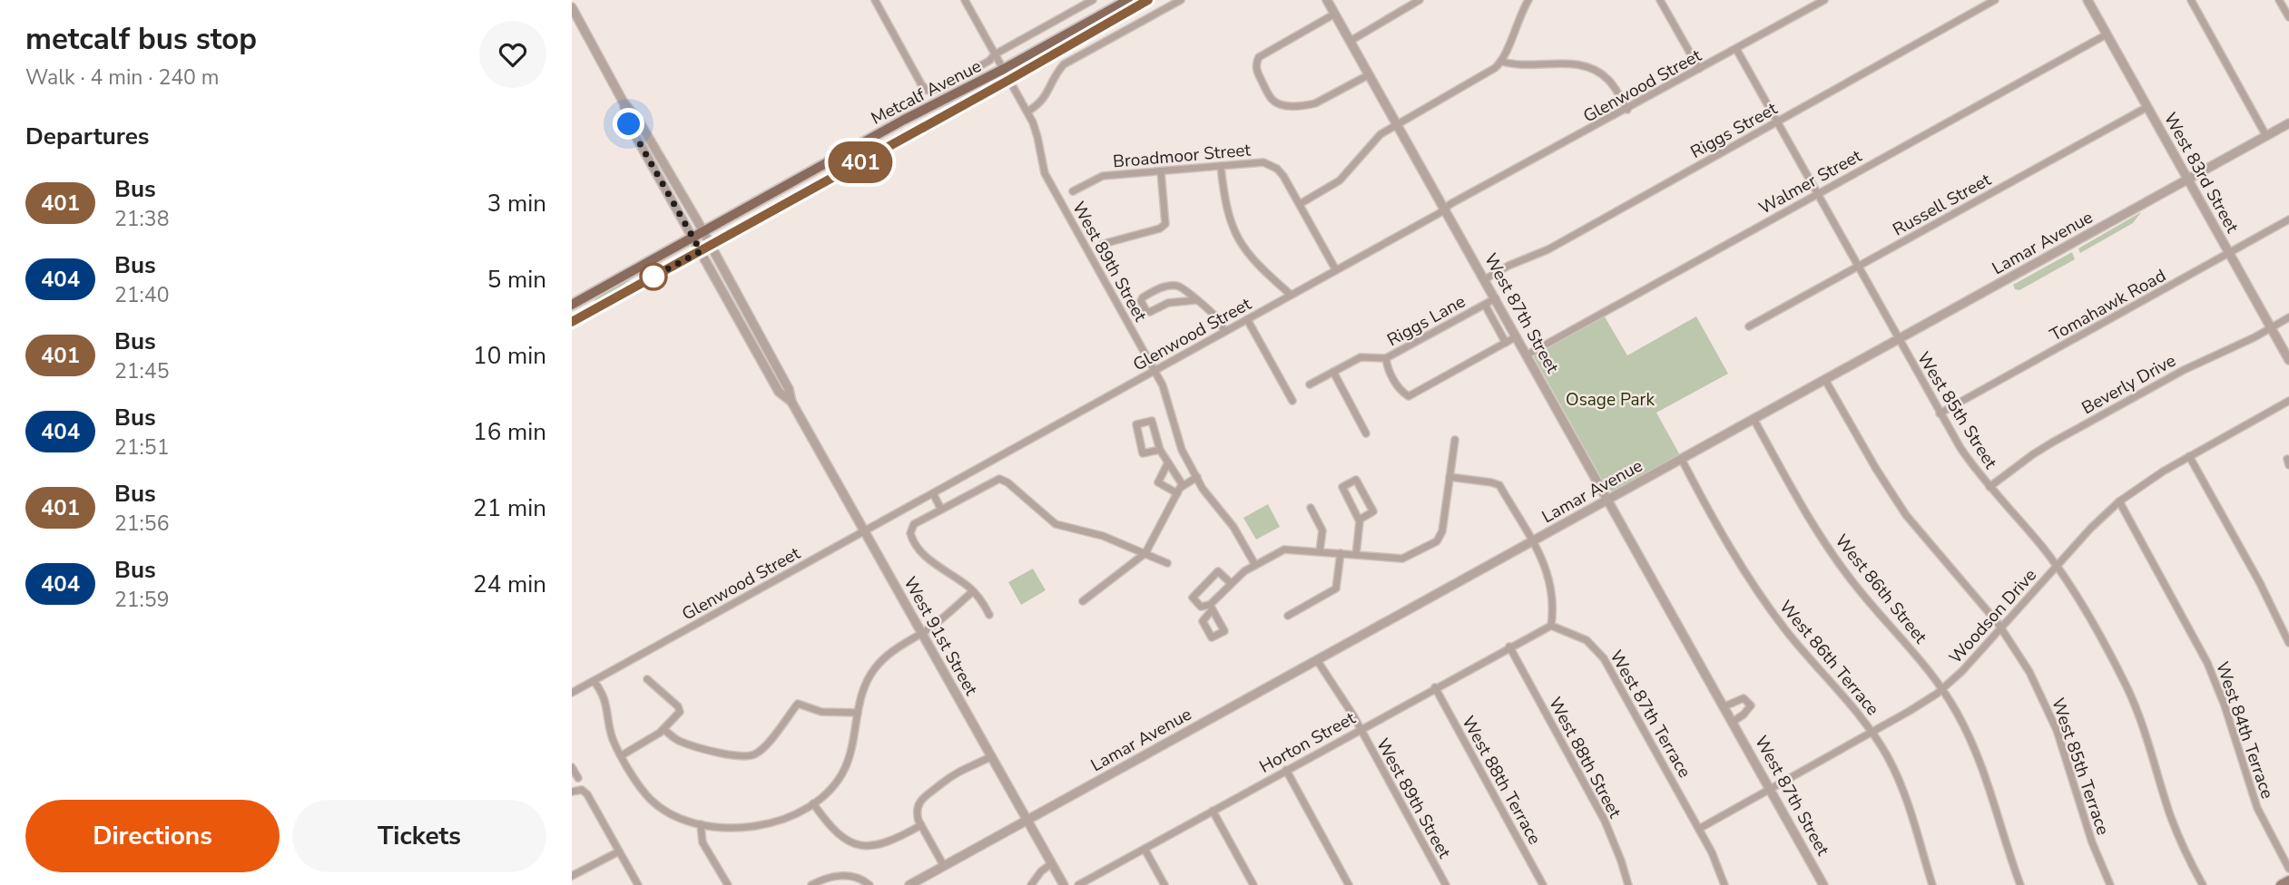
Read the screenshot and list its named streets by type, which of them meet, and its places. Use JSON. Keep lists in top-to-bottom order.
{
  "streets": {
    "main road": ["Metcalf Avenue"],
    "street": [
      "Glenwood Street",
      "Riggs Street",
      "Broadmoor Street",
      "West 83rd Street",
      "Walmer Street",
      "Russell Street",
      "Lamar Avenue",
      "West 89th Street",
      "Tomahawk Road",
      "West 87th Street",
      "Riggs Lane",
      "Beverly Drive",
      "West 85th Street",
      "West 86th Street",
      "Woodson Drive",
      "West 91st Street",
      "West 86th Terrace",
      "West 87th Terrace",
      "West 84th Terrace",
      "Horton Street",
      "West 88th Street",
      "West 85th Terrace",
      "West 88th Terrace"
    ]
  },
  "crossings": [
    ["Glenwood Street", "West 89th Street"],
    ["Glenwood Street", "West 87th Street"],
    ["Glenwood Street", "West 85th Street"],
    ["Glenwood Street", "West 91st Street"],
    ["Metcalf Avenue", "West 89th Street"],
    ["Metcalf Avenue", "West 91st Street"],
    ["Riggs Street", "West 87th Street"],
    ["Riggs Street", "West 85th Street"],
    ["West 83rd Street", "Walmer Street"],
    ["West 83rd Street", "Russell Street"],
    ["West 83rd Street", "Lamar Avenue"],
    ["West 83rd Street", "Tomahawk Road"],
    ["West 83rd Street", "Beverly Drive"],
    ["Walmer Street", "West 87th Street"],
    ["Walmer Street", "West 85th Street"],
    ["Russell Street", "West 85th Street"],
    ["Lamar Avenue", "West 89th Street"],
    ["Lamar Avenue", "West 87th Street"],
    ["Lamar Avenue", "West 85th Street"],
    ["Lamar Avenue", "West 86th Street"],
    ["Lamar Avenue", "West 91st Street"],
    ["Lamar Avenue", "West 86th Terrace"],
    ["Lamar Avenue", "West 85th Terrace"],
    ["West 89th Street", "Horton Street"],
    ["Tomahawk Road", "West 85th Street"],
    ["West 87th Street", "Riggs Lane"],
    ["West 87th Street", "Woodson Drive"],
    ["Beverly Drive", "West 85th Street"],
    ["West 85th Street", "Woodson Drive"],
    ["West 86th Street", "Woodson Drive"],
    ["Woodson Drive", "West 86th Terrace"],
    ["Woodson Drive", "West 87th Terrace"],
    ["Woodson Drive", "West 84th Terrace"],
    ["Woodson Drive", "West 85th Terrace"],
    ["West 87th Terrace", "Horton Street"],
    ["Horton Street", "West 88th Street"],
    ["Horton Street", "West 88th Terrace"]
  ],
  "parks": ["Osage Park"],
  "lines": ["bus line 401"],
  "page": {
    "heading": [
      ["metcalf bus stop", "Walk · 4 min · 240 m"],
      "Departures"
    ],
    "on_map": "401",
    "list": [
      {
        "mark": "401",
        "name": "Bus",
        "note": "21:38",
        "value": "3 min"
      },
      {
        "mark": "404",
        "name": "Bus",
        "note": "21:40",
        "value": "5 min"
      },
      {
        "mark": "401",
        "name": "Bus",
        "note": "21:45",
        "value": "10 min"
      },
      {
        "mark": "404",
        "name": "Bus",
        "note": "21:51",
        "value": "16 min"
      },
      {
        "mark": "401",
        "name": "Bus",
        "note": "21:56",
        "value": "21 min"
      },
      {
        "mark": "404",
        "name": "Bus",
        "note": "21:59",
        "value": "24 min"
      }
    ],
    "buttons": ["Directions", "Tickets"]
  }
}
